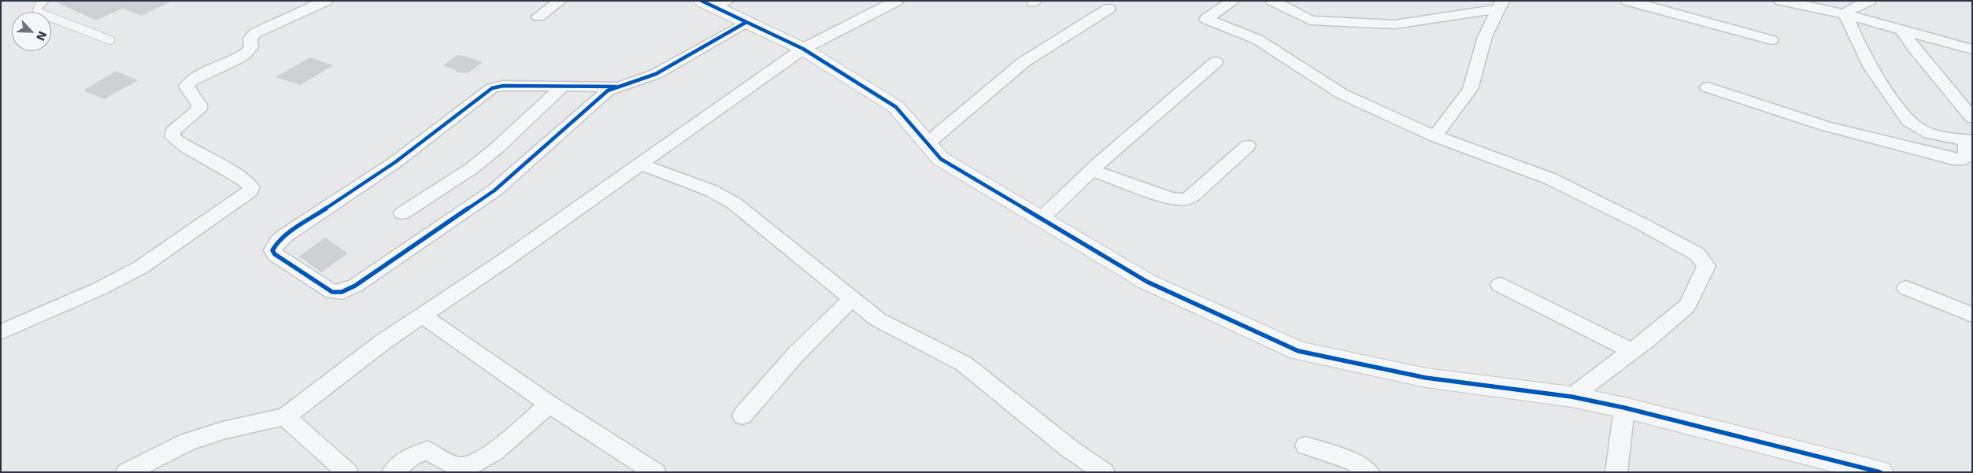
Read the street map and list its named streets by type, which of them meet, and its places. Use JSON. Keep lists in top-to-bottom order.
{
  "north": "bottom right"
}
